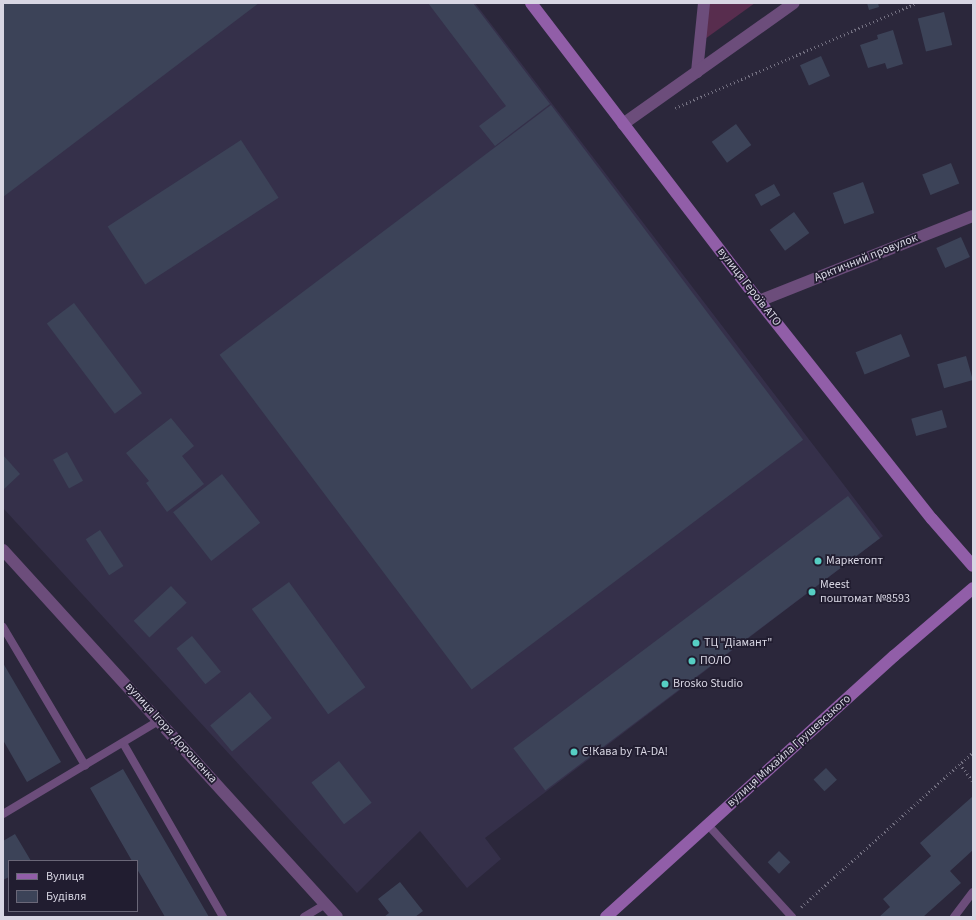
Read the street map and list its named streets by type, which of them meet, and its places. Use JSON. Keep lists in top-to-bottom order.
{
  "streets": {
    "main road": ["вулиця Героїв АТО", "вулиця Михайла Грушевського"],
    "street": ["Арктичний провулок", "вулиця Ігоря Дорошенка"]
  },
  "crossings": [
    ["Арктичний провулок", "вулиця Героїв АТО"]
  ],
  "places": [
    "Маркетопт",
    "Meest поштомат №8593",
    "ТЦ \"Діамант\"",
    "ПОЛО",
    "Brosko Studio",
    "Є!Кава by TA-DA!"
  ],
  "legend": ["Вулиця", "Будівля"]
}
